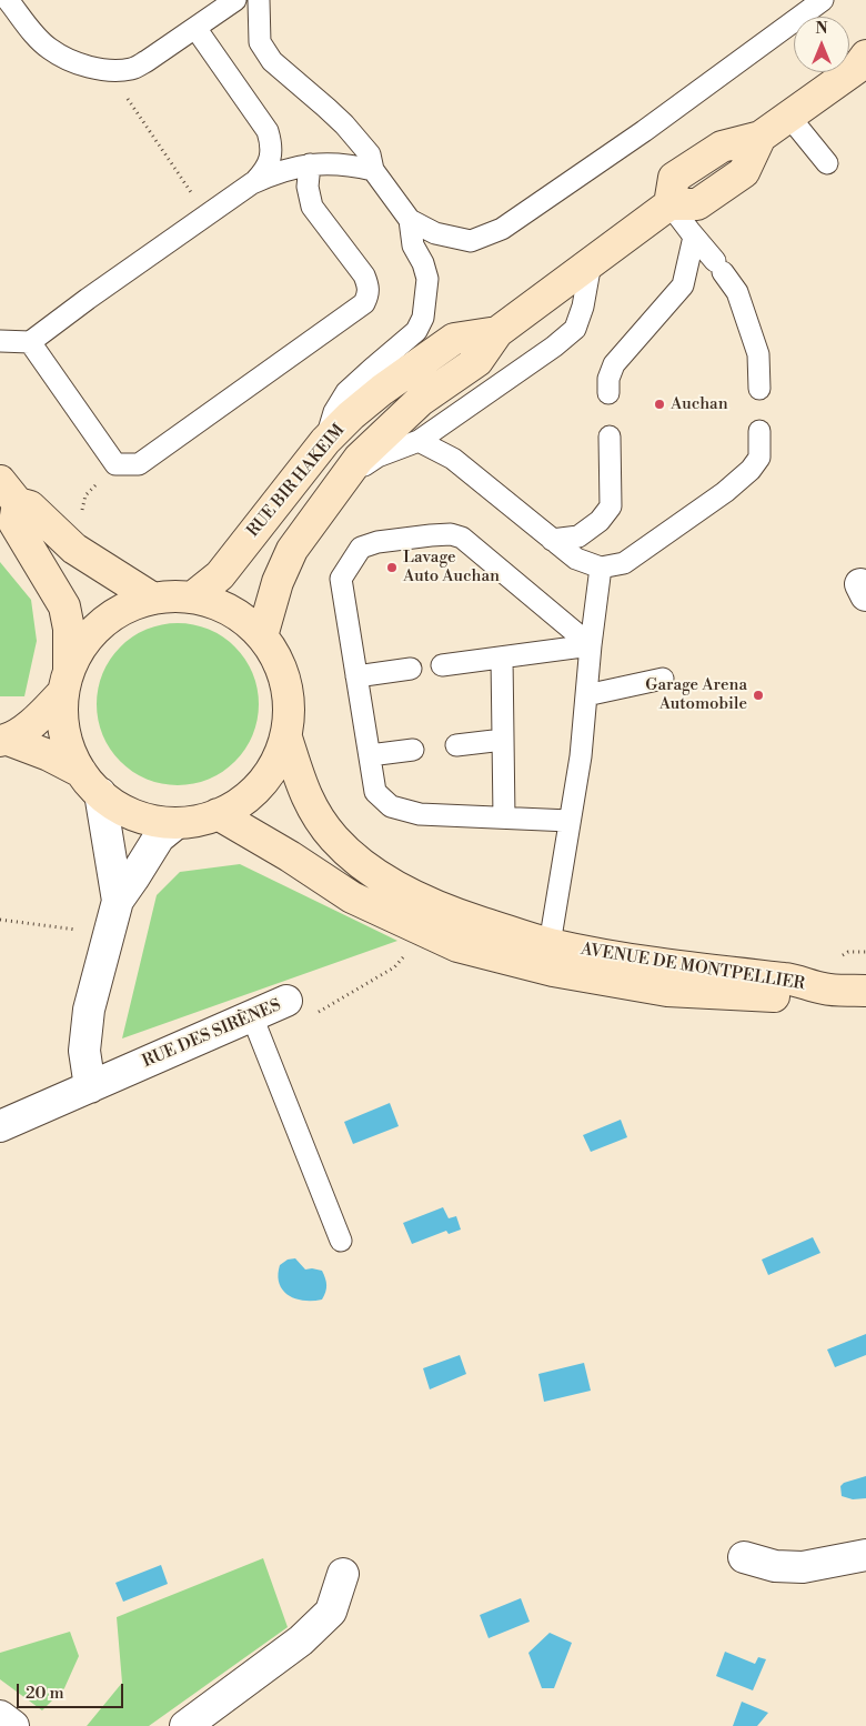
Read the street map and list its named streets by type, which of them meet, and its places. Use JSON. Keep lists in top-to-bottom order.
{
  "streets": {
    "main road": ["RUE BIR HAKEIM", "AVENUE DE MONTPELLIER"],
    "street": ["RUE DES SIRÈNES"]
  },
  "crossings": [
    ["AVENUE DE MONTPELLIER", "RUE DES SIRÈNES"]
  ],
  "places": ["Auchan", "Lavage Auto Auchan", "Garage Arena Automobile"],
  "scale_bar": "20 m",
  "north": "top"
}
